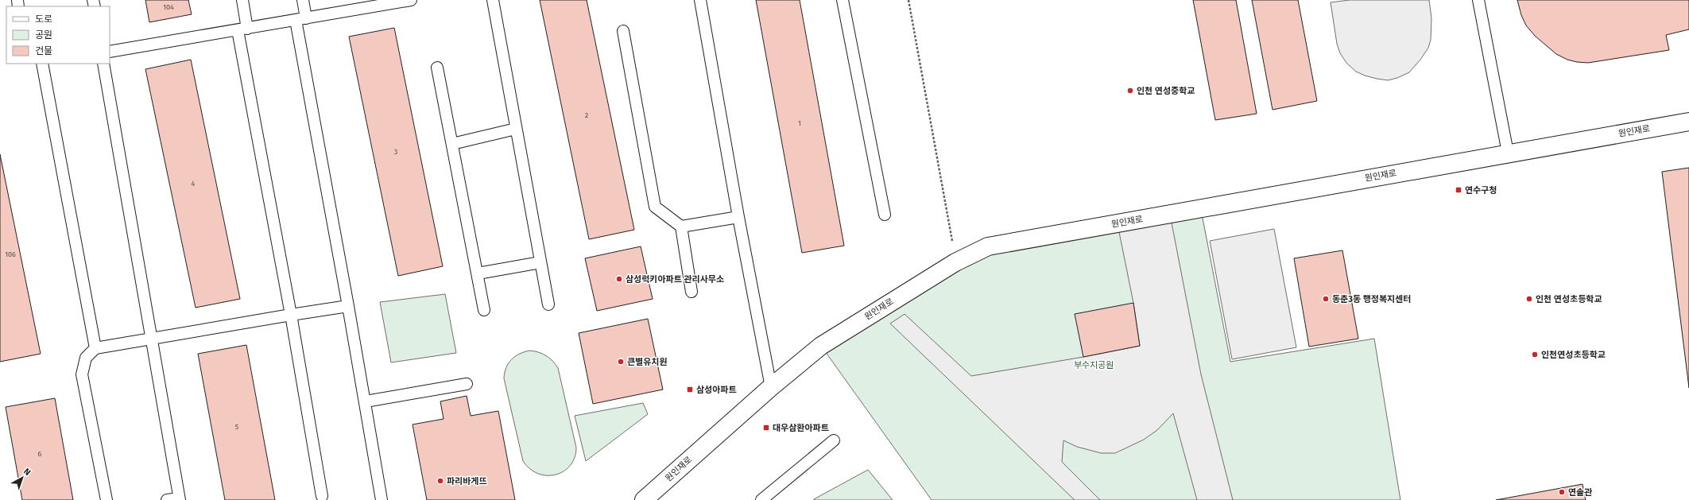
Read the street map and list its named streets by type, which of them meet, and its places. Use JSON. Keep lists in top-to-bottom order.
{
  "streets": {
    "main road": ["원인재로"]
  },
  "parks": ["부수지공원"],
  "places": {
    "other": [
      "인천 연성중학교",
      "삼성럭키아파트 관리사무소",
      "동춘3동 행정복지센터",
      "인천 연성초등학교",
      "인천연성초등학교",
      "큰별유치원",
      "파리바게뜨",
      "연솔관"
    ],
    "transit": ["연수구청", "삼성아파트", "대우삼환아파트"]
  },
  "house_numbers": [
    "104",
    "2",
    "1",
    "3",
    "4",
    "106",
    "5",
    "6"
  ],
  "legend": ["도로", "공원", "건물"],
  "north": "top right"
}
